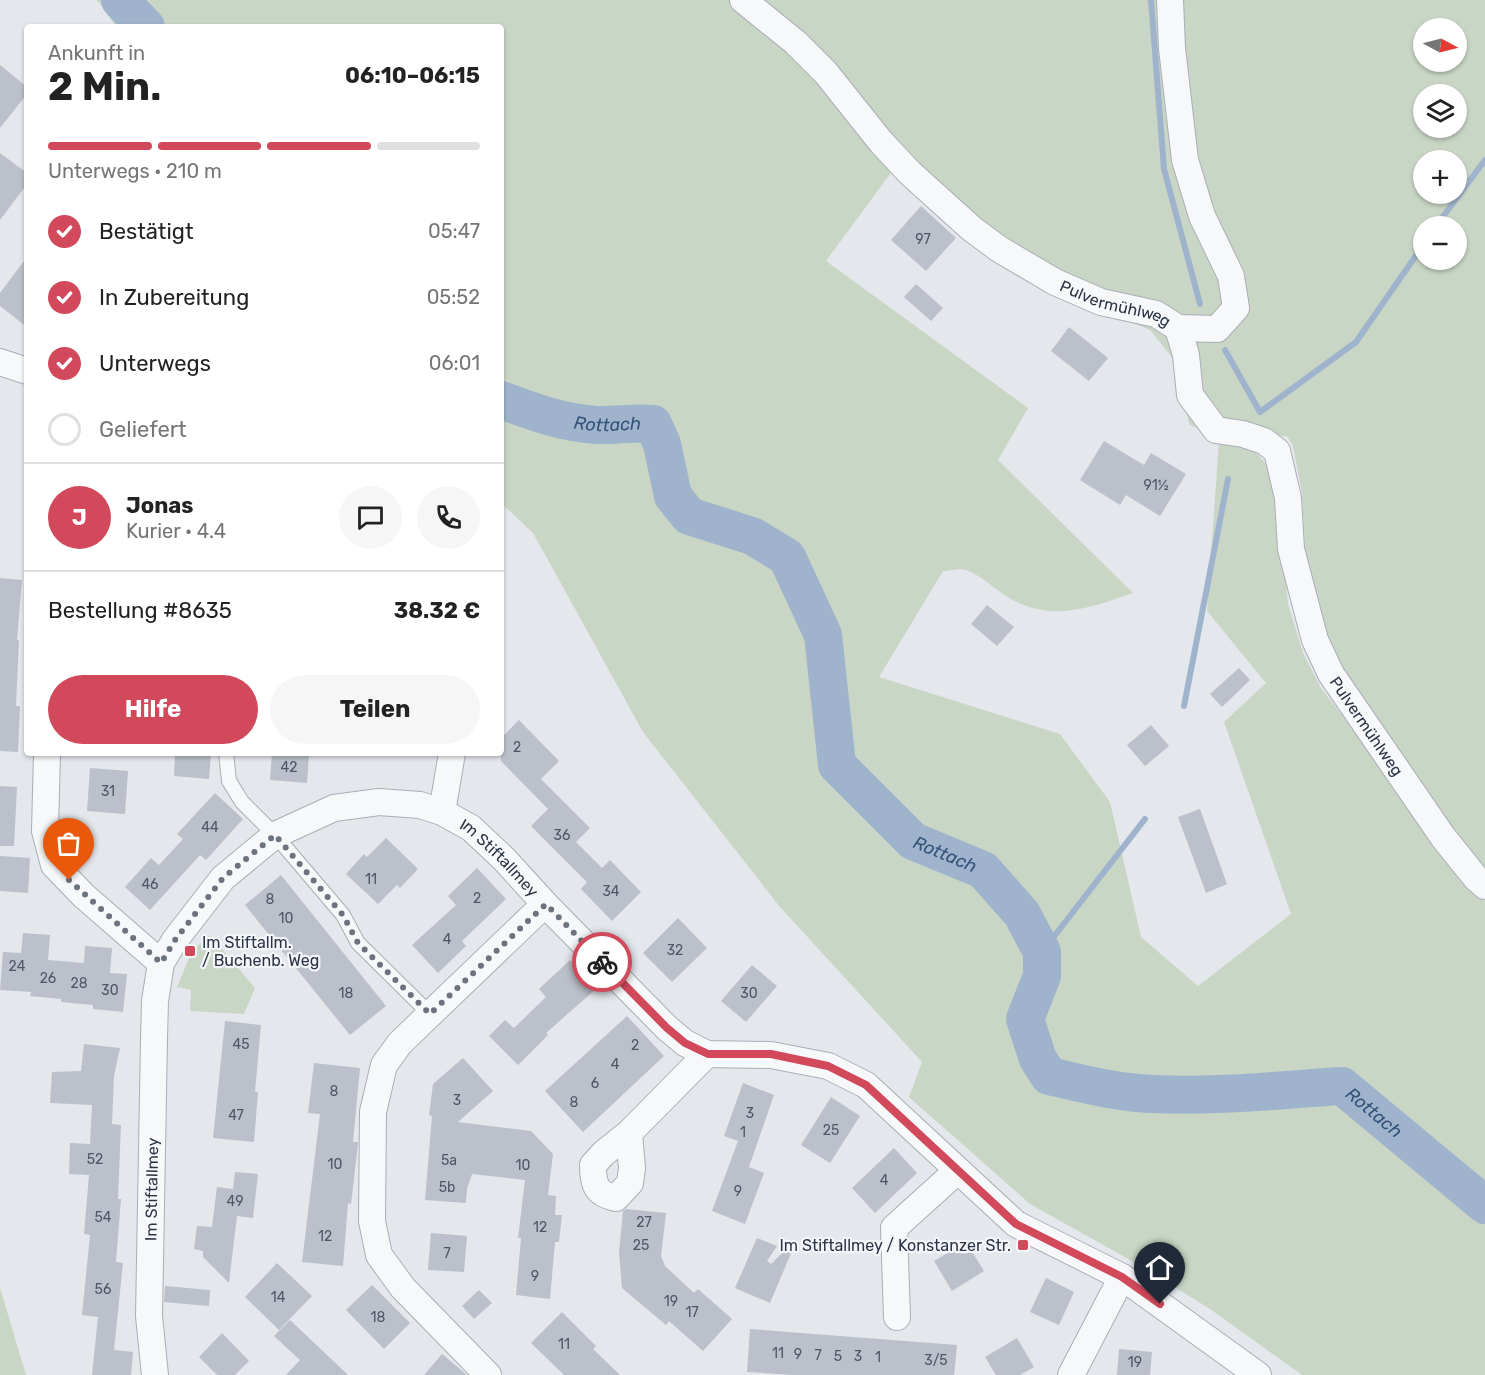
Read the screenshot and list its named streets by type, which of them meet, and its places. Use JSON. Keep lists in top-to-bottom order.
{
  "streets": {
    "street": ["Pulvermühlweg", "Im Stiftallmey"]
  },
  "water": ["Rottach"],
  "places": {
    "transit": ["Im Stiftallm. / Buchenb. Weg", "Im Stiftallmey / Konstanzer Str."]
  },
  "house_numbers": [
    "97",
    "91½",
    "2",
    "42",
    "31",
    "44",
    "36",
    "11",
    "46",
    "34",
    "2",
    "8",
    "10",
    "4",
    "32",
    "24",
    "26",
    "28",
    "30",
    "18",
    "30",
    "45",
    "2",
    "4",
    "6",
    "8",
    "3",
    "8",
    "3",
    "47",
    "25",
    "1",
    "52",
    "5a",
    "10",
    "10",
    "4",
    "5b",
    "9",
    "49",
    "54",
    "27",
    "12",
    "12",
    "25",
    "7",
    "9",
    "56",
    "14",
    "19",
    "17",
    "18",
    "11",
    "11",
    "9",
    "7",
    "5",
    "3",
    "1",
    "3/5",
    "19"
  ],
  "north": "right",
  "page": {
    "map_buttons": ["+", "−"],
    "heading": ["2 Min.", "Ankunft in", "06:10–06:15"],
    "panel": [
      "Jonas",
      "Kurier · 4.4",
      "Bestellung #8635",
      "38.32 €"
    ],
    "bar": "Unterwegs · 210 m",
    "list": [
      ["Bestätigt", "05:47"],
      ["In Zubereitung", "05:52"],
      ["Unterwegs", "06:01"],
      "Geliefert"
    ],
    "round": "J",
    "buttons": ["Hilfe", "Teilen"]
  }
}
